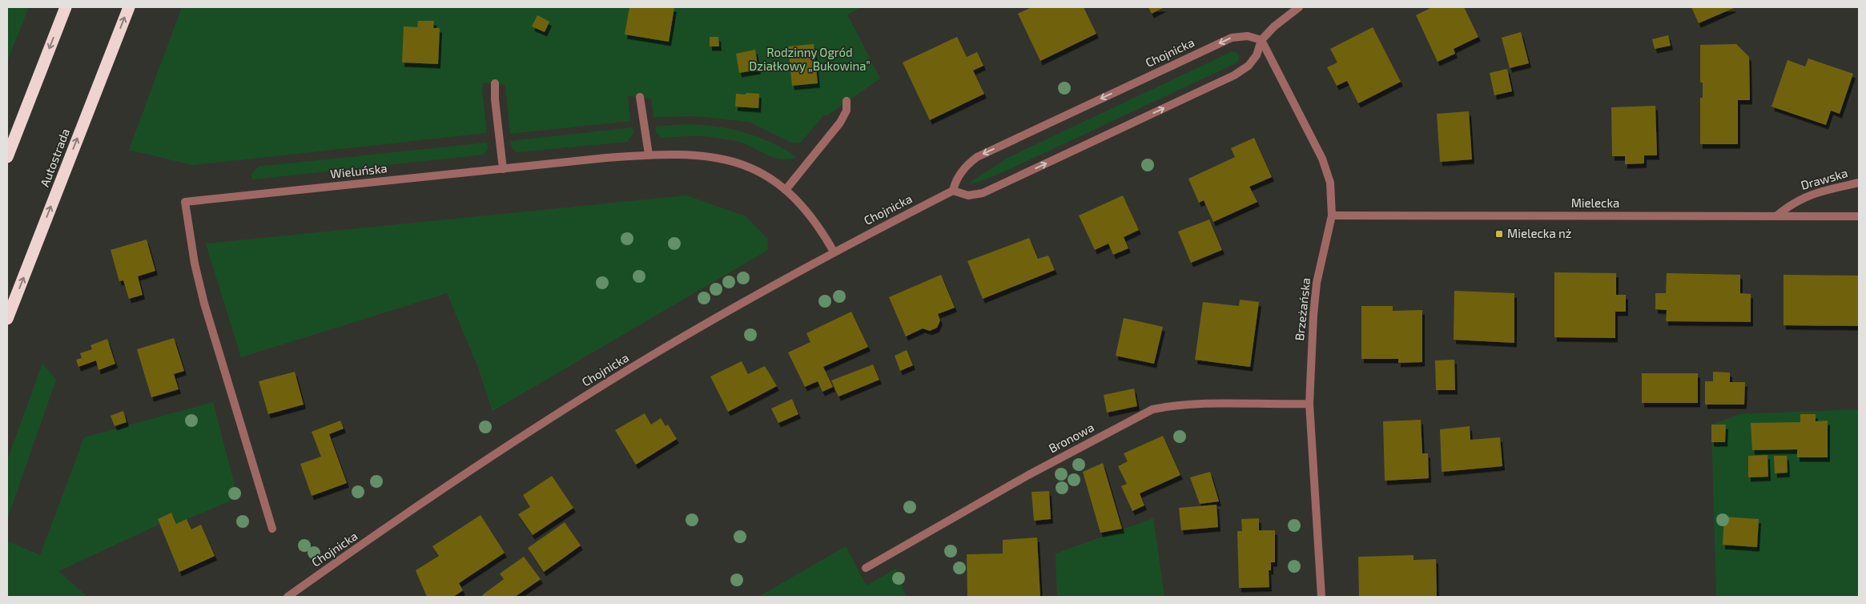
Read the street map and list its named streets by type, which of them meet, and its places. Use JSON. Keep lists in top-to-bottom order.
{
  "streets": {
    "highway": ["Autostrada"],
    "street": [
      "Chojnicka",
      "Wieluńska",
      "Drawska",
      "Mielecka",
      "Brzeżańska",
      "Bronowa"
    ]
  },
  "crossings": [
    ["Chojnicka", "Wieluńska"],
    ["Chojnicka", "Brzeżańska"],
    ["Drawska", "Mielecka"],
    ["Mielecka", "Brzeżańska"],
    ["Brzeżańska", "Bronowa"]
  ],
  "parks": ["Rodzinny Ogród Działkowy „Bukowina”"],
  "places": {
    "transit": ["Mielecka nż"]
  }
}
